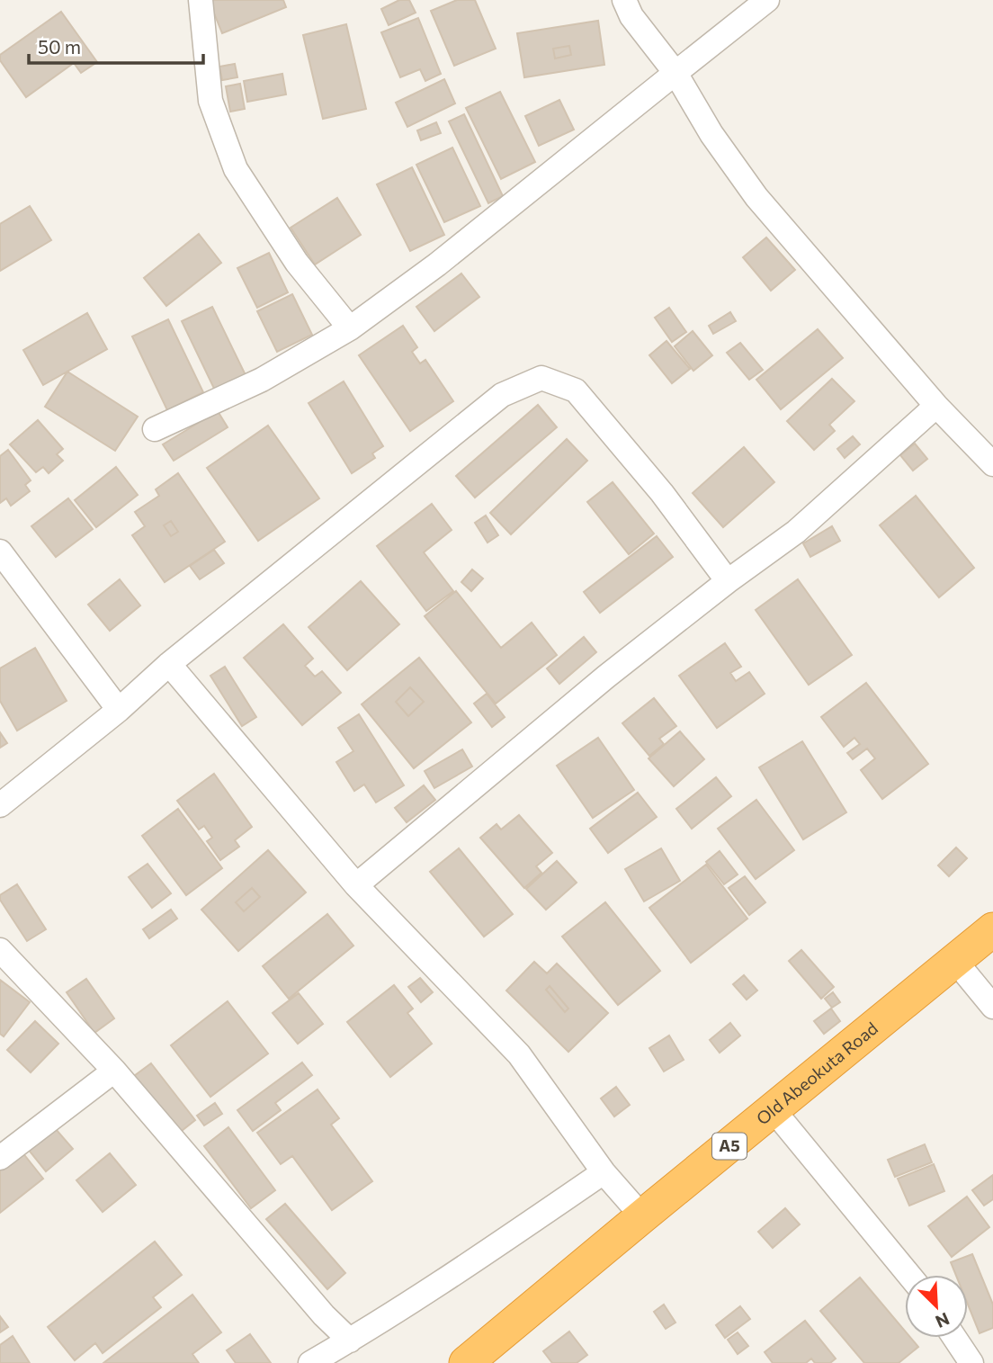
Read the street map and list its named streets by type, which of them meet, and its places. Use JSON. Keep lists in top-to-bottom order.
{
  "streets": {
    "highway": ["Old Abeokuta Road", "A5"]
  },
  "scale_bar": "50 m",
  "north": "bottom right"
}
